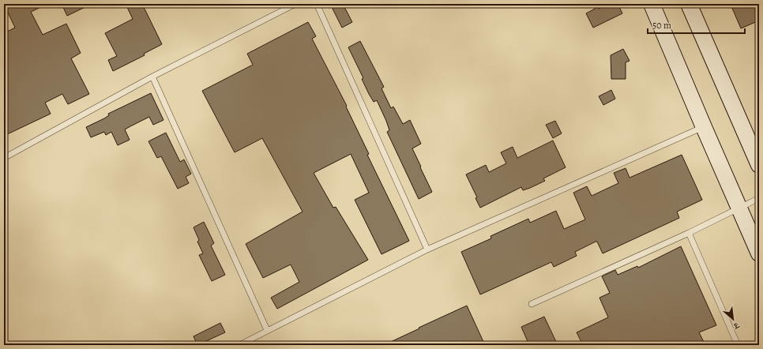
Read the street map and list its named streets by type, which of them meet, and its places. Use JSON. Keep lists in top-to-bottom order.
{
  "scale_bar": "50 m",
  "north": "bottom right"
}
